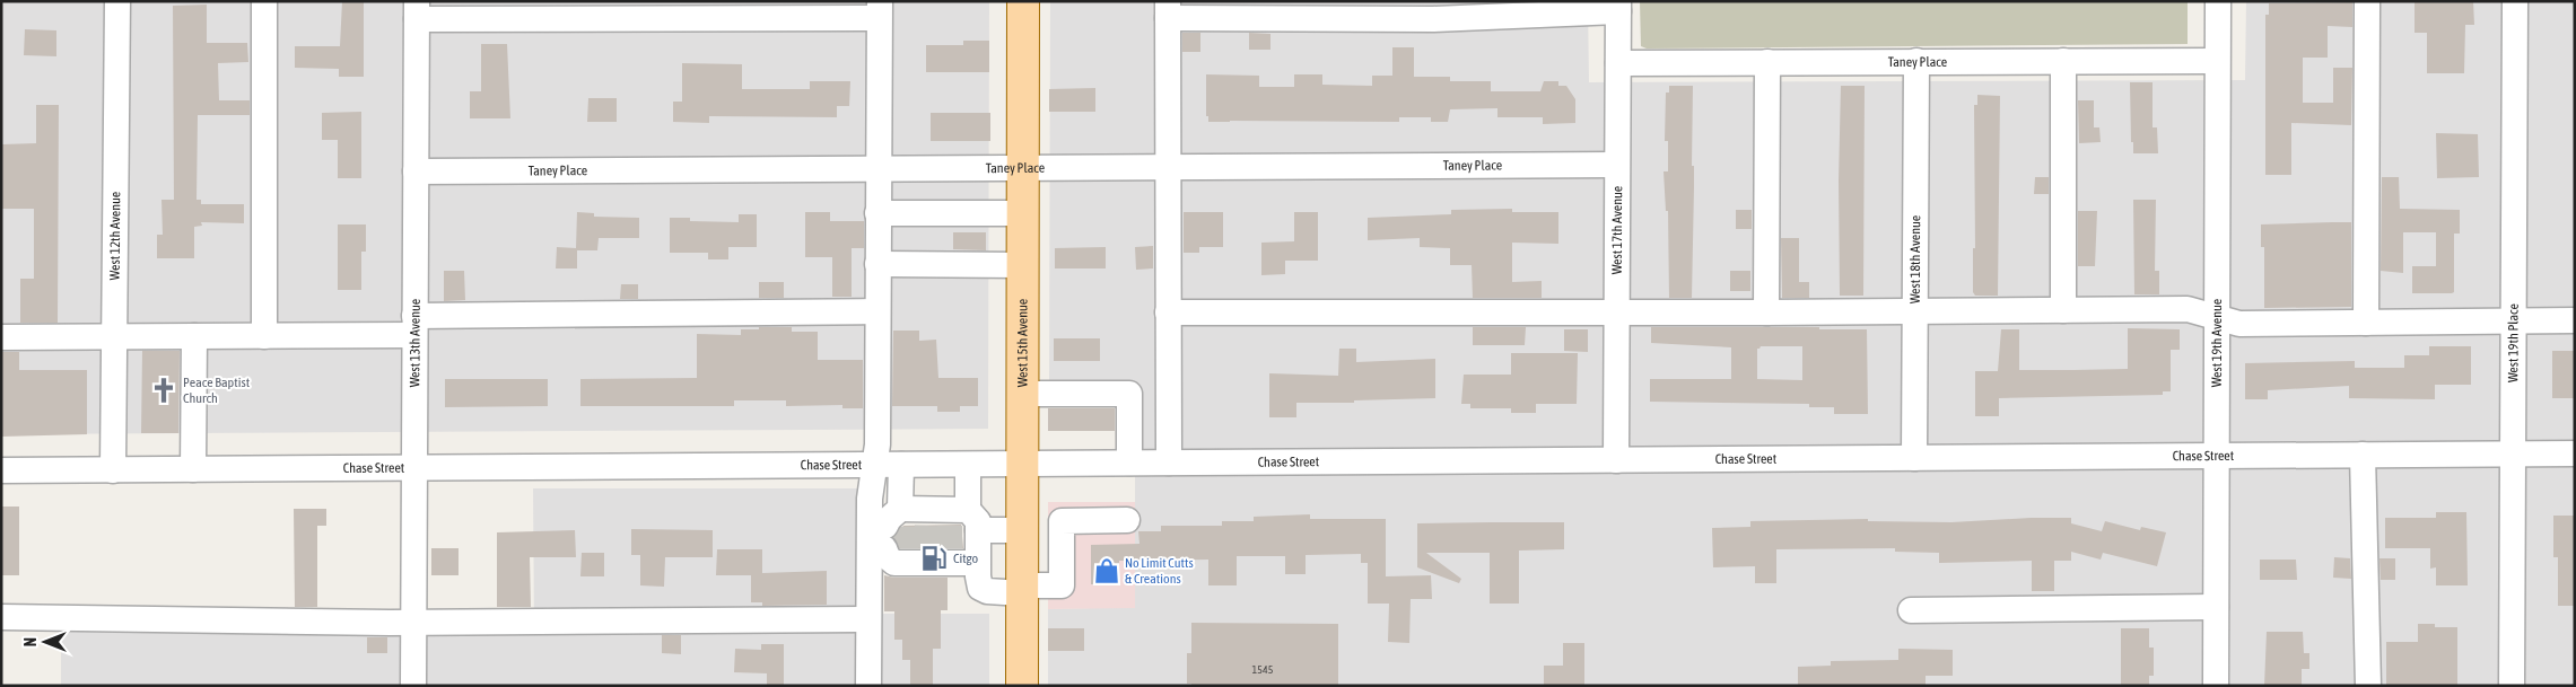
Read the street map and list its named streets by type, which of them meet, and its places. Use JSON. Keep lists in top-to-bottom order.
{
  "streets": {
    "main road": ["West 15th Avenue"],
    "street": [
      "Taney Place",
      "West 17th Avenue",
      "West 12th Avenue",
      "West 18th Avenue",
      "West 13th Avenue",
      "West 19th Avenue",
      "West 19th Place",
      "Chase Street"
    ]
  },
  "crossings": [
    ["Taney Place", "West 17th Avenue"],
    ["Taney Place", "West 18th Avenue"],
    ["Taney Place", "West 13th Avenue"],
    ["Taney Place", "West 19th Avenue"],
    ["Taney Place", "West 15th Avenue"],
    ["West 17th Avenue", "Chase Street"],
    ["West 12th Avenue", "Chase Street"],
    ["West 18th Avenue", "Chase Street"],
    ["West 13th Avenue", "Chase Street"],
    ["West 19th Avenue", "Chase Street"],
    ["West 19th Place", "Chase Street"],
    ["West 15th Avenue", "Chase Street"]
  ],
  "places": {
    "church": ["Peace Baptist Church"],
    "fuel station": ["Citgo"],
    "shop": ["No Limit Cutts & Creations"]
  },
  "house_numbers": ["1545"],
  "north": "left"
}
